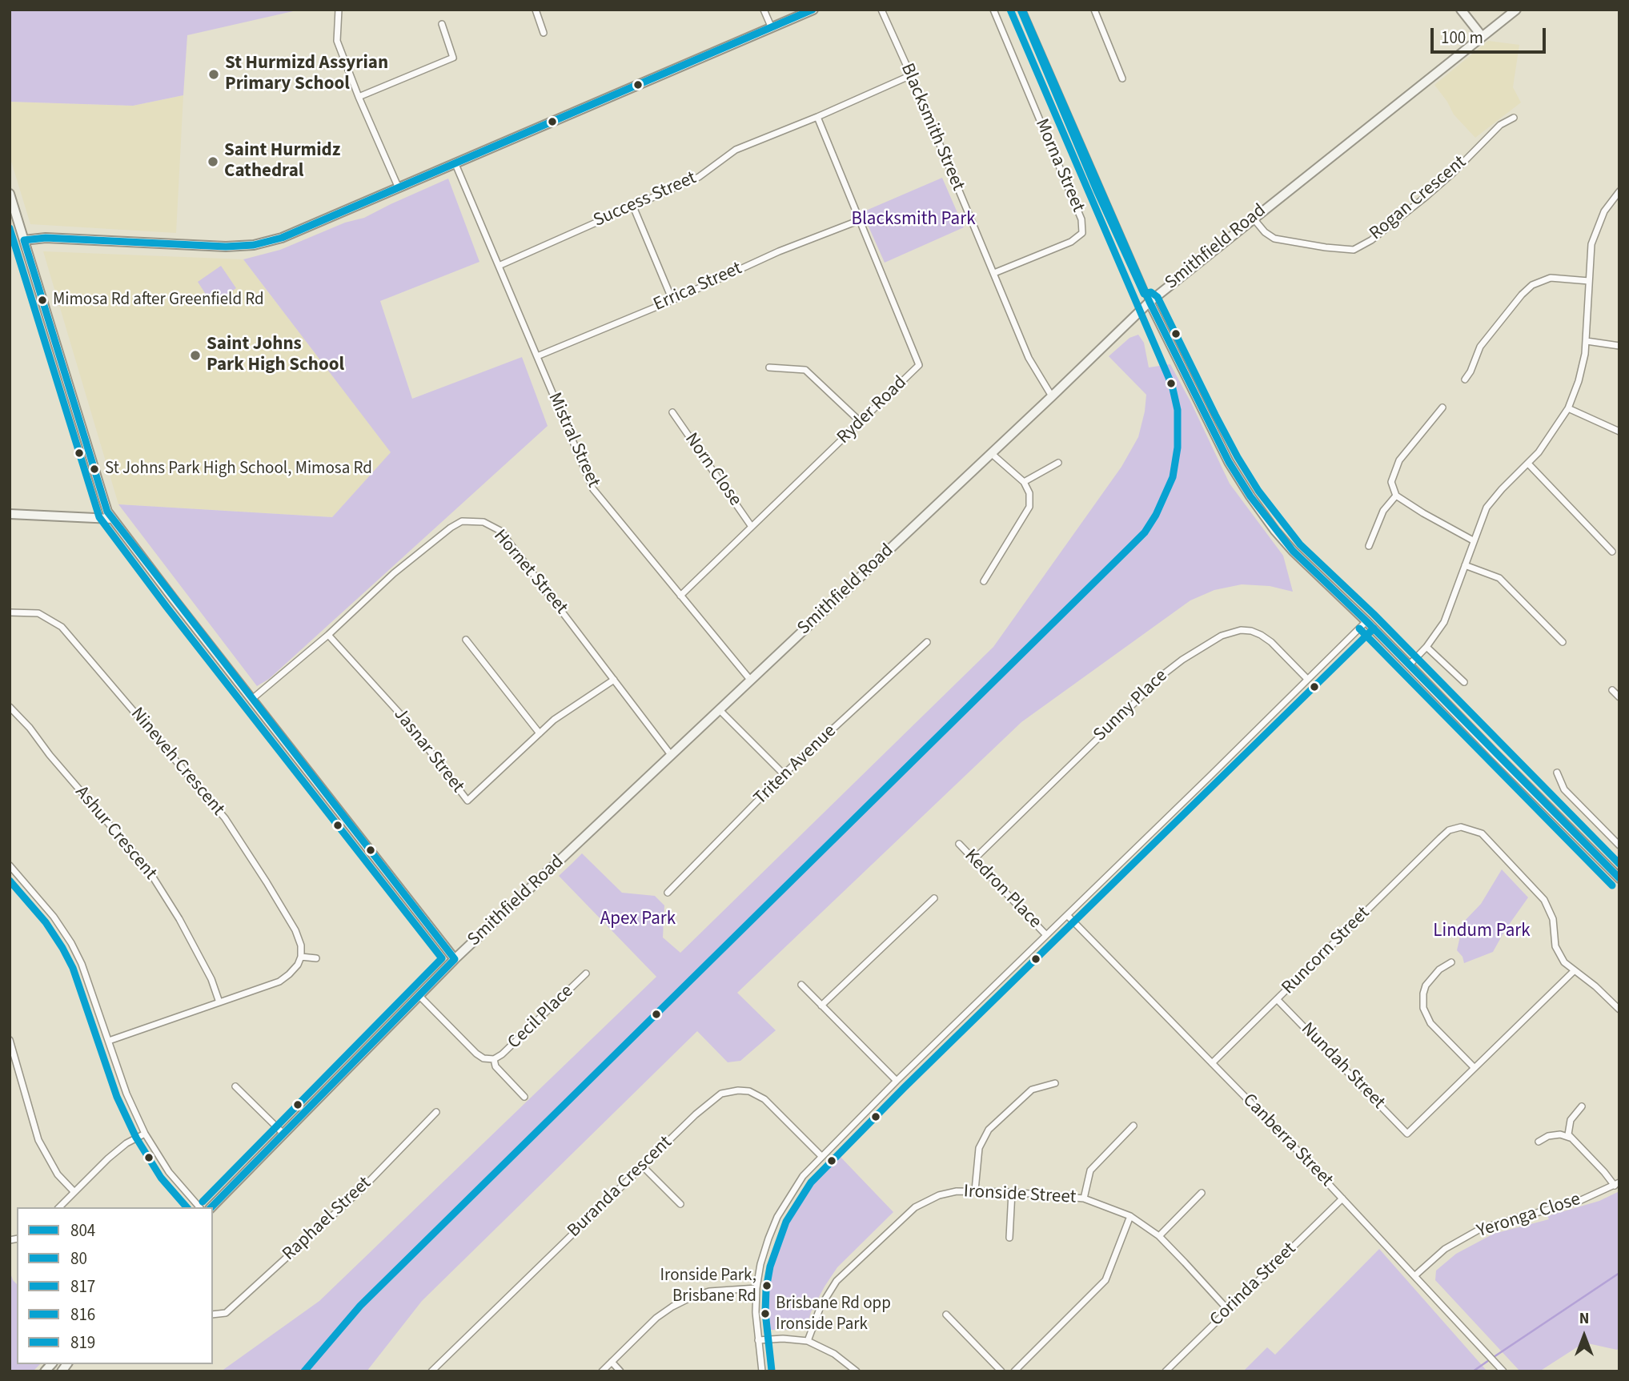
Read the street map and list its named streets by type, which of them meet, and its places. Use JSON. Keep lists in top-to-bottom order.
{
  "streets": {
    "main road": ["Smithfield Road"],
    "street": [
      "Blacksmith Street",
      "Morna Street",
      "Rogan Crescent",
      "Success Street",
      "Errica Street",
      "Ryder Road",
      "Mistral Street",
      "Norn Close",
      "Hornet Street",
      "Sunny Place",
      "Jasnar Street",
      "Nineveh Crescent",
      "Triten Avenue",
      "Ashur Crescent",
      "Kedron Place",
      "Runcorn Street",
      "Cecil Place",
      "Nundah Street",
      "Canberra Street",
      "Buranda Crescent",
      "Ironside Street",
      "Yeronga Close",
      "Raphael Street",
      "Corinda Street"
    ]
  },
  "crossings": [
    ["Blacksmith Street", "Morna Street"],
    ["Blacksmith Street", "Success Street"],
    ["Blacksmith Street", "Smithfield Road"],
    ["Rogan Crescent", "Smithfield Road"],
    ["Success Street", "Ryder Road"],
    ["Success Street", "Mistral Street"],
    ["Smithfield Road", "Mistral Street"],
    ["Smithfield Road", "Hornet Street"],
    ["Smithfield Road", "Cecil Place"],
    ["Errica Street", "Ryder Road"],
    ["Errica Street", "Mistral Street"],
    ["Ryder Road", "Mistral Street"],
    ["Ryder Road", "Norn Close"],
    ["Hornet Street", "Jasnar Street"],
    ["Sunny Place", "Kedron Place"],
    ["Runcorn Street", "Nundah Street"],
    ["Runcorn Street", "Canberra Street"],
    ["Canberra Street", "Yeronga Close"],
    ["Canberra Street", "Corinda Street"],
    ["Ironside Street", "Corinda Street"]
  ],
  "parks": ["Blacksmith Park", "Apex Park", "Lindum Park"],
  "places": [
    "St Hurmizd Assyrian Primary School",
    "Saint Hurmidz Cathedral",
    "Mimosa Rd after Greenfield Rd",
    "Saint Johns Park High School",
    "St Johns Park High School, Mimosa Rd",
    "Ironside Park, Brisbane Rd",
    "Brisbane Rd opp Ironside Park"
  ],
  "lines": [
    "transit line 804",
    "transit line 80",
    "transit line 819",
    "transit line 816",
    "transit line 817"
  ],
  "legend": [
    "804",
    "80",
    "817",
    "816",
    "819"
  ],
  "scale_bar": "100 m",
  "north": "top"
}
